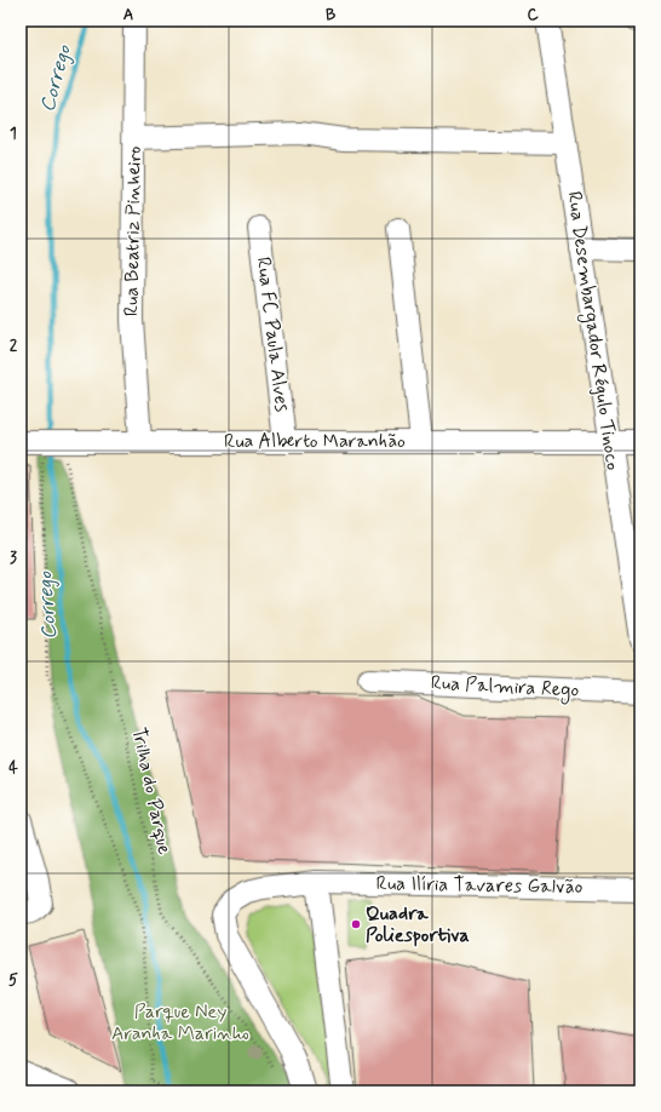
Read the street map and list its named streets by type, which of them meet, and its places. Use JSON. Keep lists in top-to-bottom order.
{
  "streets": {
    "street": [
      "Rua Beatriz Pinheiro",
      "Rua Desembargador Régulo Tinoco",
      "Rua FC Paula Alves",
      "Rua Alberto Maranhão",
      "Rua Palmira Rego",
      "Rua Ilíria Tavares Galvão"
    ],
    "path": ["Trilha do Parque"]
  },
  "crossings": [
    ["Rua Beatriz Pinheiro", "Rua Alberto Maranhão"],
    ["Rua Desembargador Régulo Tinoco", "Rua Alberto Maranhão"],
    ["Rua FC Paula Alves", "Rua Alberto Maranhão"],
    ["Rua Alberto Maranhão", "Trilha do Parque"]
  ],
  "water": ["Corrego"],
  "parks": ["Parque Ney Aranha Marinho"],
  "places": ["Quadra Poliesportiva"],
  "grid": {
    "columns": ["A", "B", "C"],
    "rows": [
      "1",
      "2",
      "3",
      "4",
      "5"
    ]
  }
}
